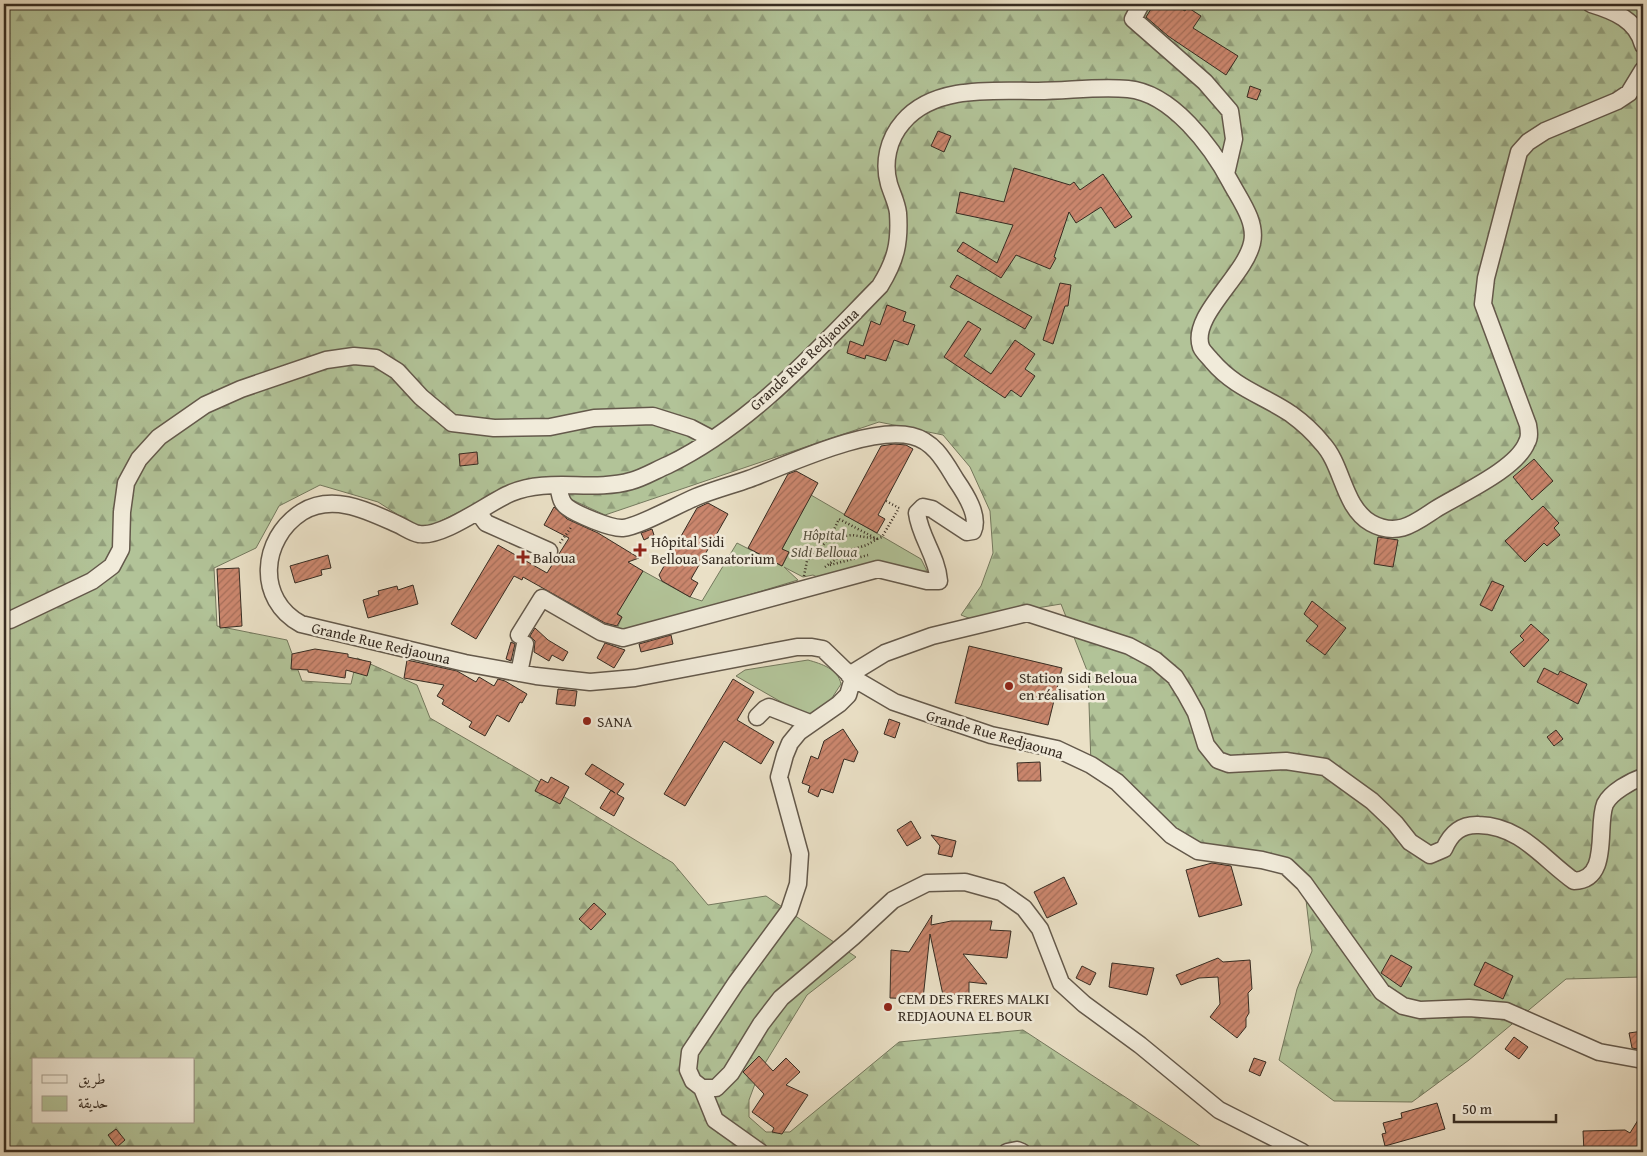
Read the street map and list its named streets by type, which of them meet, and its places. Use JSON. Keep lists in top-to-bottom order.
{
  "streets": {
    "street": ["Grande Rue Redjaouna"]
  },
  "parks": ["Hôpital Sidi Belloua"],
  "places": {
    "health": ["Hôpital Sidi Belloua Sanatorium", "Baloua"],
    "other": ["Station Sidi Beloua en réalisation", "SANA", "CEM DES FRERES MALKI REDJAOUNA EL BOUR"]
  },
  "legend": ["طريق", "حديقة"],
  "scale_bar": "50 m"
}
